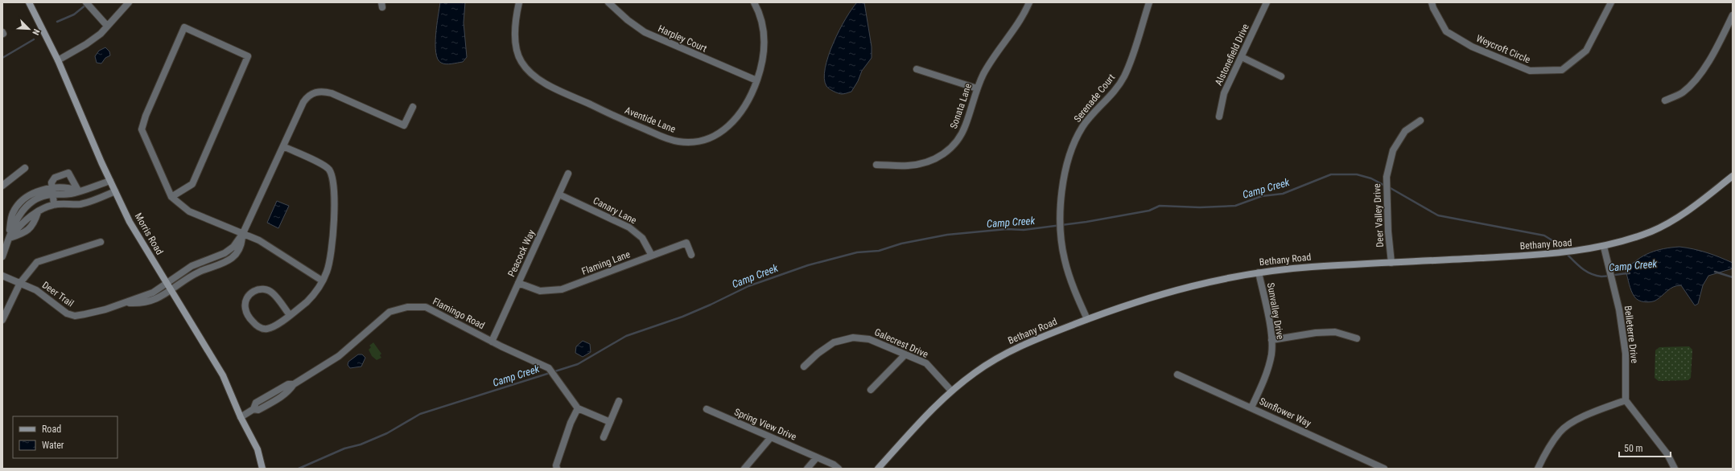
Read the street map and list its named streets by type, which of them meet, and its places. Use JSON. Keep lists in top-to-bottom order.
{
  "streets": {
    "street": [
      "Harpley Court",
      "Weycroft Circle",
      "Alstonefield Drive",
      "Serenade Court",
      "Sonata Lane",
      "Aventide Lane",
      "Canary Lane",
      "Deer Valley Drive",
      "Morris Road",
      "Bethany Road",
      "Peacock Way",
      "Flaming Lane",
      "Deer Trail",
      "Sunvalley Drive",
      "Flamingo Road",
      "Belleterre Drive",
      "Galecrest Drive",
      "Sunflower Way",
      "Spring View Drive"
    ]
  },
  "crossings": [
    ["Harpley Court", "Aventide Lane"],
    ["Serenade Court", "Bethany Road"],
    ["Canary Lane", "Peacock Way"],
    ["Canary Lane", "Flaming Lane"],
    ["Deer Valley Drive", "Bethany Road"],
    ["Morris Road", "Deer Trail"],
    ["Morris Road", "Flamingo Road"],
    ["Bethany Road", "Sunvalley Drive"],
    ["Bethany Road", "Belleterre Drive"],
    ["Bethany Road", "Galecrest Drive"],
    ["Peacock Way", "Flaming Lane"],
    ["Peacock Way", "Flamingo Road"],
    ["Sunvalley Drive", "Sunflower Way"]
  ],
  "water": ["Camp Creek"],
  "legend": ["Road", "Water"],
  "scale_bar": "50 m",
  "north": "bottom right"
}
